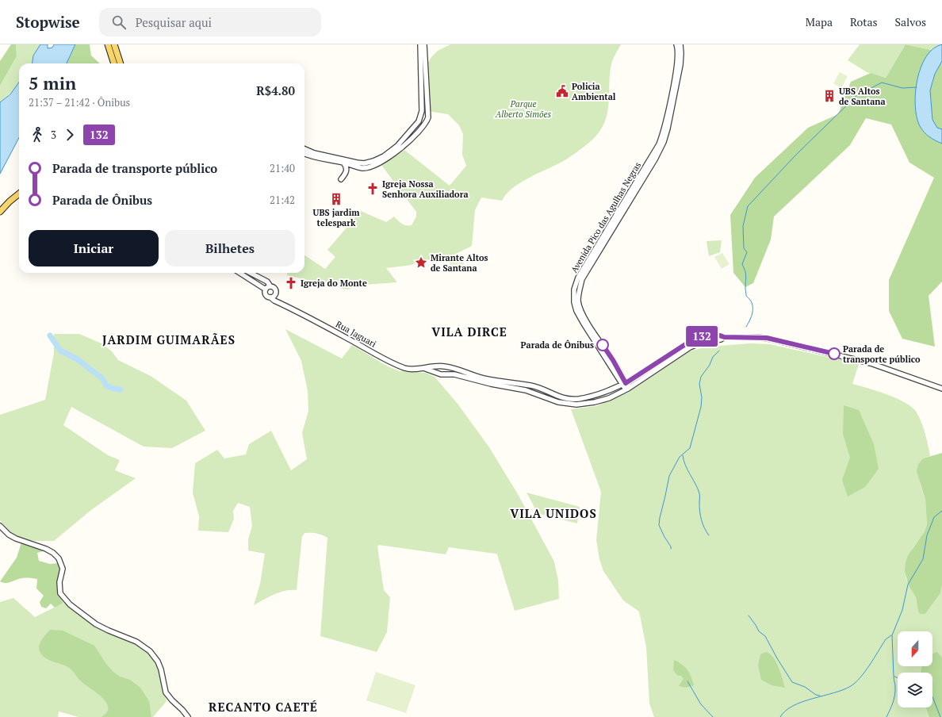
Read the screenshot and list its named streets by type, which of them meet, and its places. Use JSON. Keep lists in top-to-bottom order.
{
  "streets": {
    "street": ["Avenida Pico das Agulhas Negras", "Rua Jaguari"]
  },
  "districts": [
    "VILA DIRCE",
    "JARDIM GUIMARÃES",
    "VILA UNIDOS",
    "RECANTO CAETÉ"
  ],
  "parks": ["Parque Alberto Simões"],
  "places": {
    "public building": ["Policia Ambiental"],
    "building": ["UBS Altos de Santana", "UBS jardim telespark"],
    "church": ["Igreja Nossa Senhora Auxiliadora", "Igreja do Monte"],
    "place": ["Mirante Altos de Santana"],
    "other": ["Parada de Ônibus", "Parada de transporte público"]
  },
  "lines": ["bus line 132"],
  "north": "bottom",
  "page": {
    "header": "Stopwise",
    "search": "Pesquisar aqui",
    "nav": ["Mapa", "Rotas", "Salvos"],
    "on_map": "132",
    "heading": ["5 min", "21:37 – 21:42 · Ônibus", "R$4.80"],
    "legs": ["3", "132"],
    "list": [
      {
        "name": "Parada de transporte público",
        "value": "21:40"
      },
      {
        "name": "Parada de Ônibus",
        "value": "21:42"
      }
    ],
    "buttons": ["Iniciar", "Bilhetes"]
  }
}
